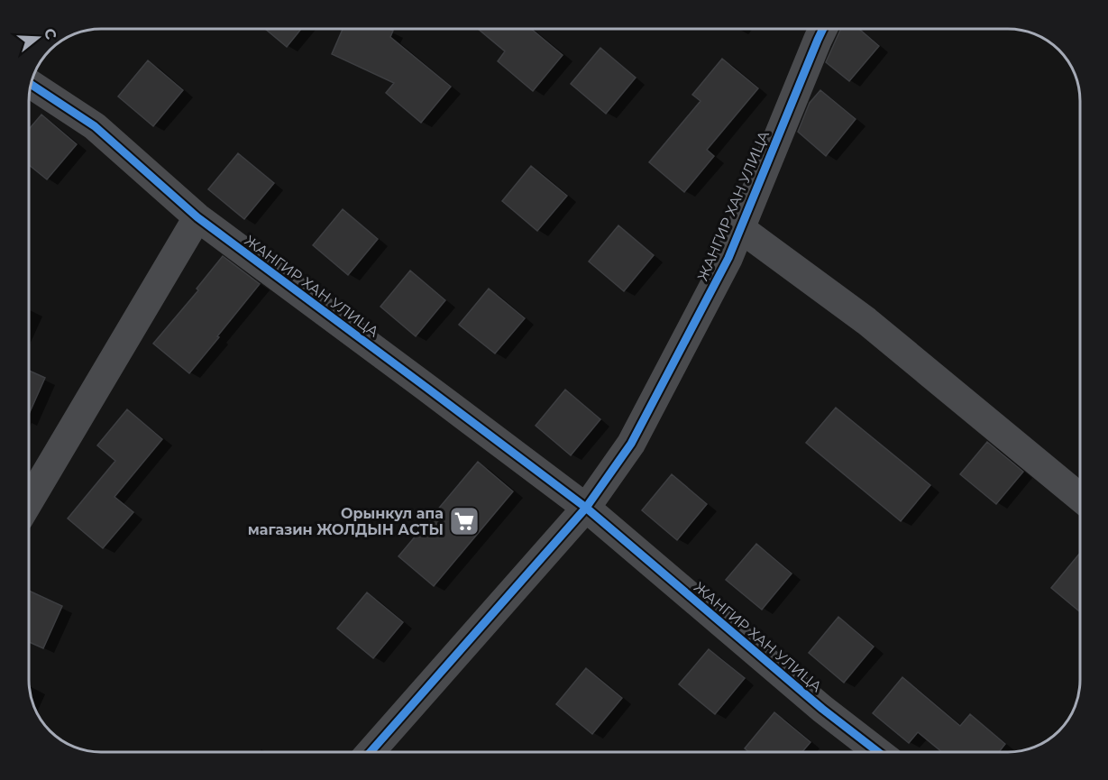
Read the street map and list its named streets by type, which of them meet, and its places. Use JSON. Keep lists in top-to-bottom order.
{
  "streets": {
    "street": ["ЖАНГИР ХАН УЛИЦА"]
  },
  "places": {
    "supermarket": ["Орынкул апа магазин ЖОЛДЫН АСТЫ"]
  },
  "north": "right"
}
